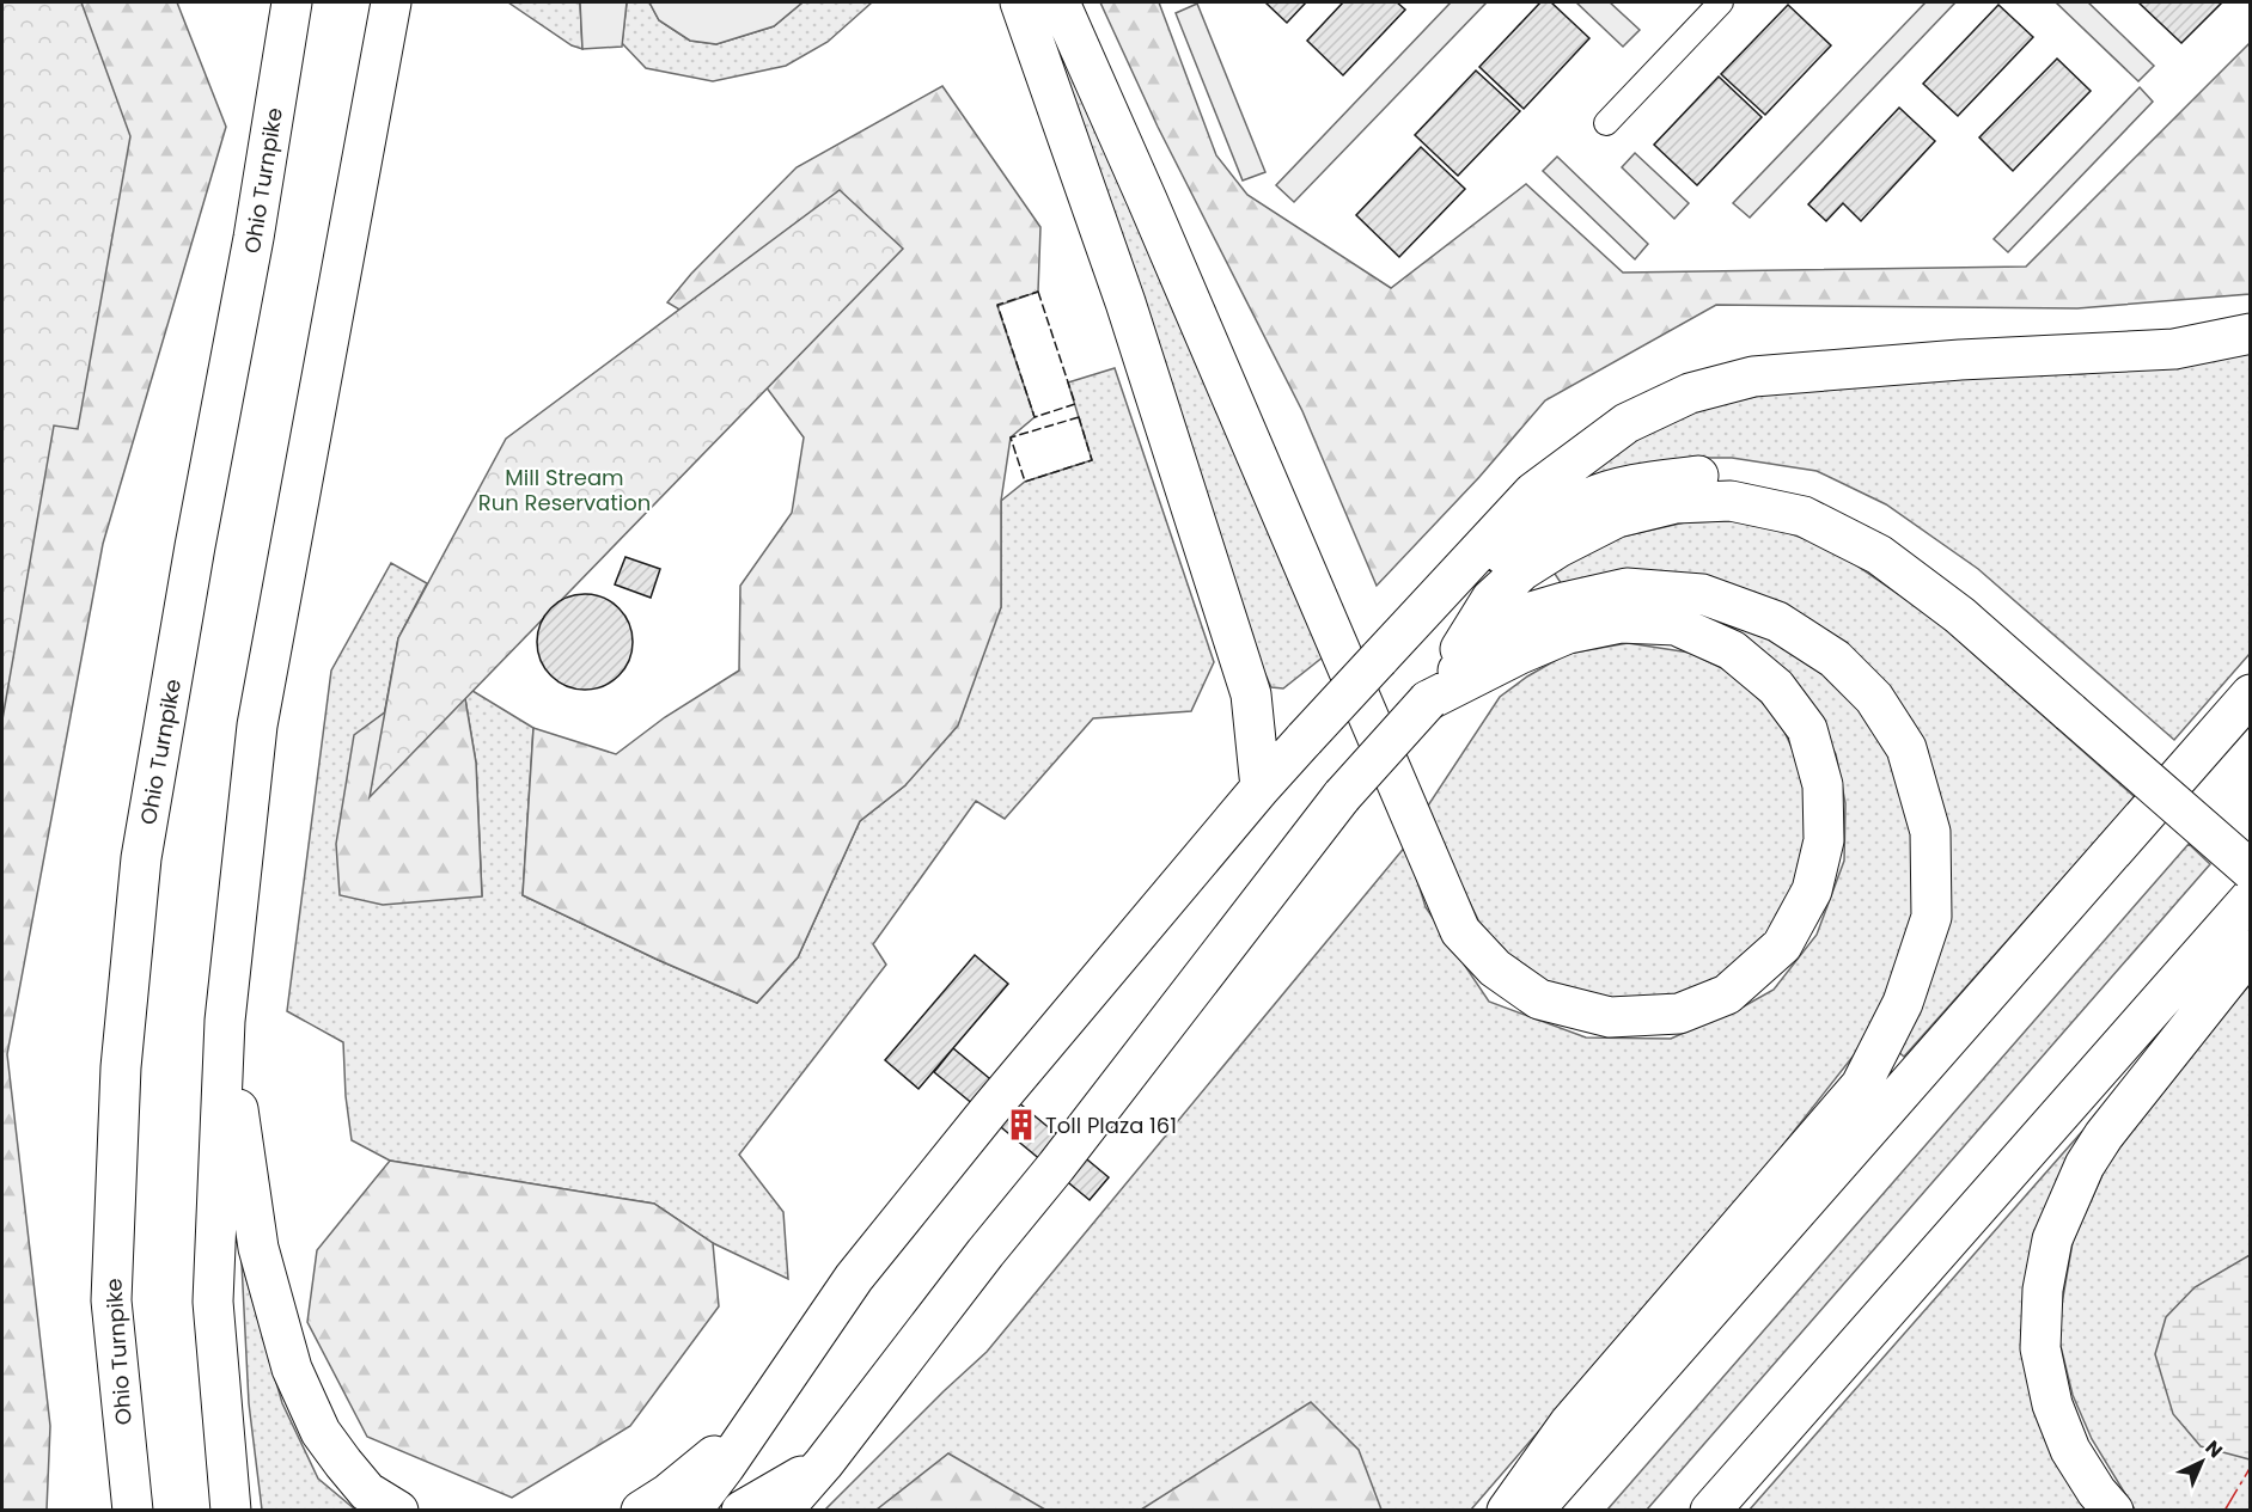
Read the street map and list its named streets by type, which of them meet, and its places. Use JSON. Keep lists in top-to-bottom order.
{
  "streets": {
    "highway": ["Ohio Turnpike"]
  },
  "parks": ["Mill Stream Run Reservation"],
  "places": {
    "building": ["Toll Plaza 161"]
  },
  "north": "top right"
}
